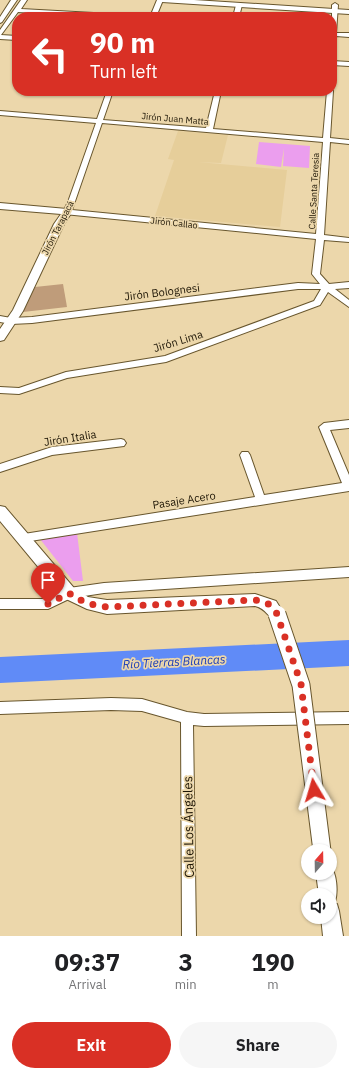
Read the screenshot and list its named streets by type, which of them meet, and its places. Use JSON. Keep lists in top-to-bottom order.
{
  "streets": {
    "street": [
      "Jirón Juan Matta",
      "Calle Santa Teresia",
      "Jirón Callao",
      "Jirón Tarapacá",
      "Jirón Bolognesi",
      "Jirón Lima",
      "Jirón Italia",
      "Pasaje Acero",
      "Calle Los Ángeles"
    ]
  },
  "crossings": [
    ["Jirón Juan Matta", "Calle Santa Teresia"],
    ["Jirón Juan Matta", "Jirón Tarapacá"],
    ["Calle Santa Teresia", "Jirón Callao"],
    ["Calle Santa Teresia", "Jirón Bolognesi"],
    ["Calle Santa Teresia", "Jirón Lima"],
    ["Jirón Callao", "Jirón Tarapacá"],
    ["Jirón Tarapacá", "Jirón Bolognesi"],
    ["Jirón Bolognesi", "Jirón Lima"]
  ],
  "water": ["Río Tierras Blancas"],
  "north": "top",
  "page": {
    "turn": ["90 m", "Turn left"],
    "eta": [
      "09:37",
      "Arrival",
      "3",
      "min",
      "190",
      "m"
    ],
    "buttons": ["Exit", "Share"]
  }
}
